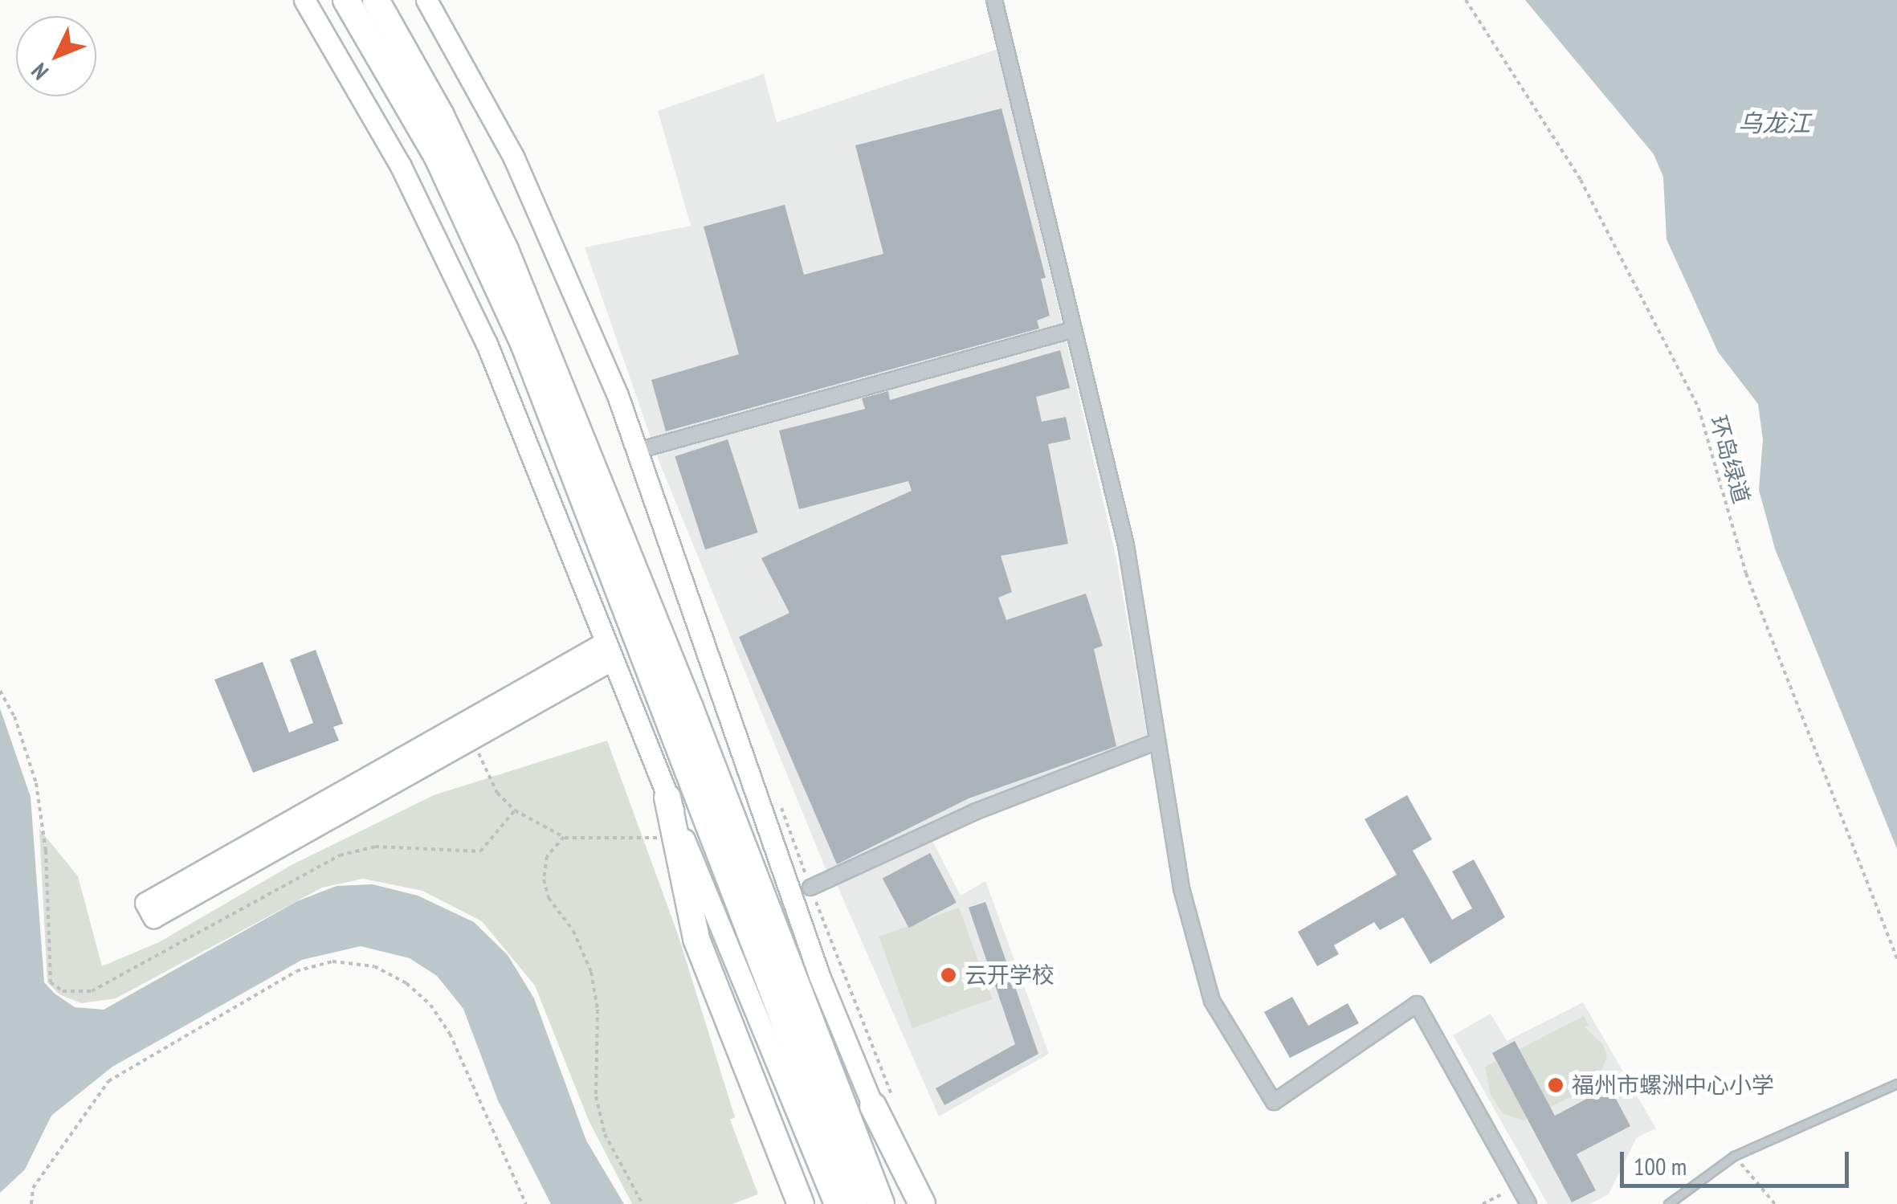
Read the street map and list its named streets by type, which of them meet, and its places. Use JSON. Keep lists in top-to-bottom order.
{
  "streets": {
    "path": ["环岛绿道"]
  },
  "water": ["乌龙江"],
  "places": ["云开学校", "福州市螺洲中心小学"],
  "scale_bar": "100 m",
  "north": "bottom left"
}
